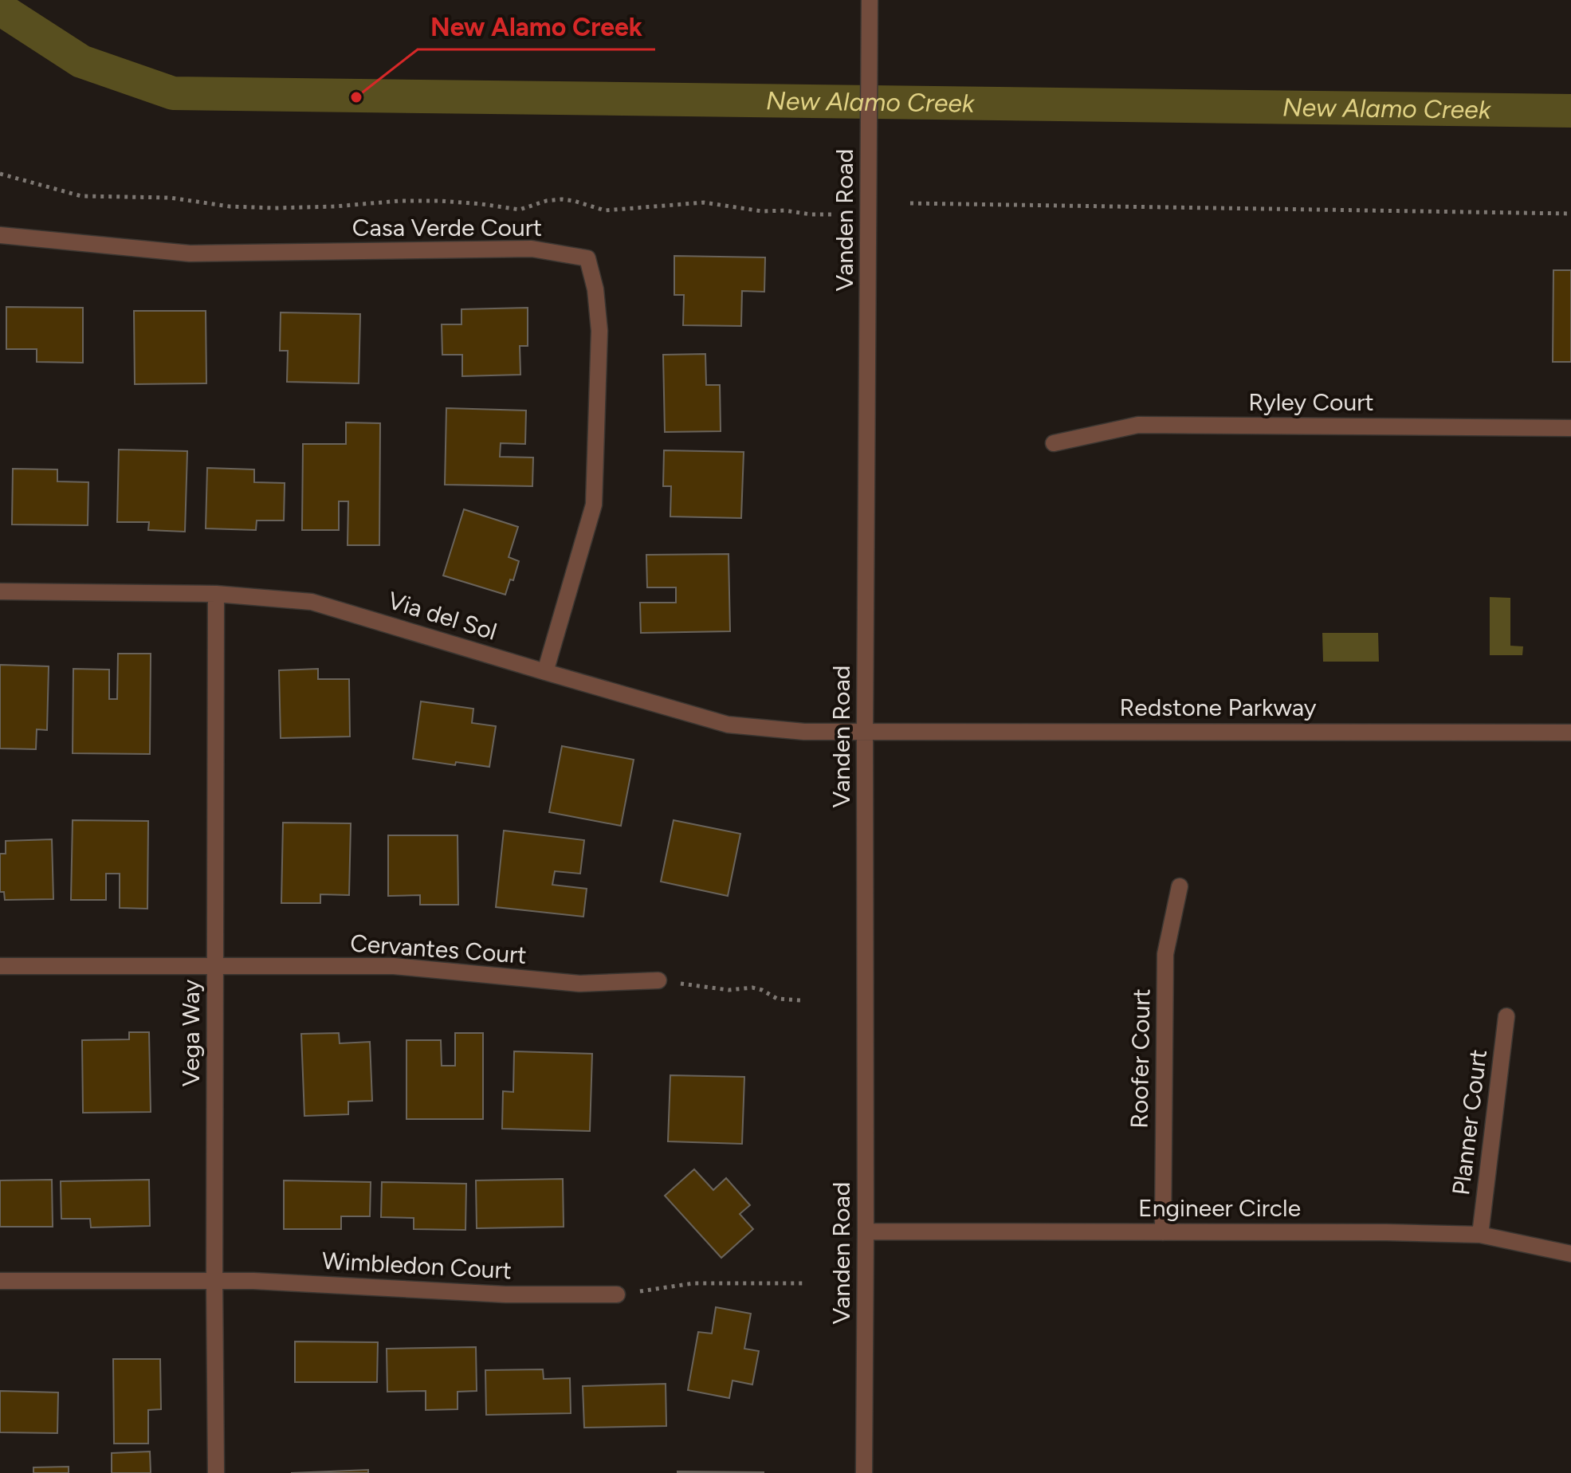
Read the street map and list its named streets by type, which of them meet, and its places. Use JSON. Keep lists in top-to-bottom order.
{
  "streets": {
    "street": [
      "Vanden Road",
      "Casa Verde Court",
      "Ryley Court",
      "Via del Sol",
      "Redstone Parkway",
      "Cervantes Court",
      "Vega Way",
      "Roofer Court",
      "Planner Court",
      "Engineer Circle",
      "Wimbledon Court"
    ]
  },
  "crossings": [
    ["Vanden Road", "Via del Sol"],
    ["Vanden Road", "Redstone Parkway"],
    ["Vanden Road", "Engineer Circle"],
    ["Casa Verde Court", "Via del Sol"],
    ["Via del Sol", "Redstone Parkway"],
    ["Via del Sol", "Vega Way"],
    ["Cervantes Court", "Vega Way"],
    ["Vega Way", "Wimbledon Court"],
    ["Roofer Court", "Engineer Circle"],
    ["Planner Court", "Engineer Circle"]
  ],
  "water": ["New Alamo Creek"],
  "places": ["New Alamo Creek"]
}
